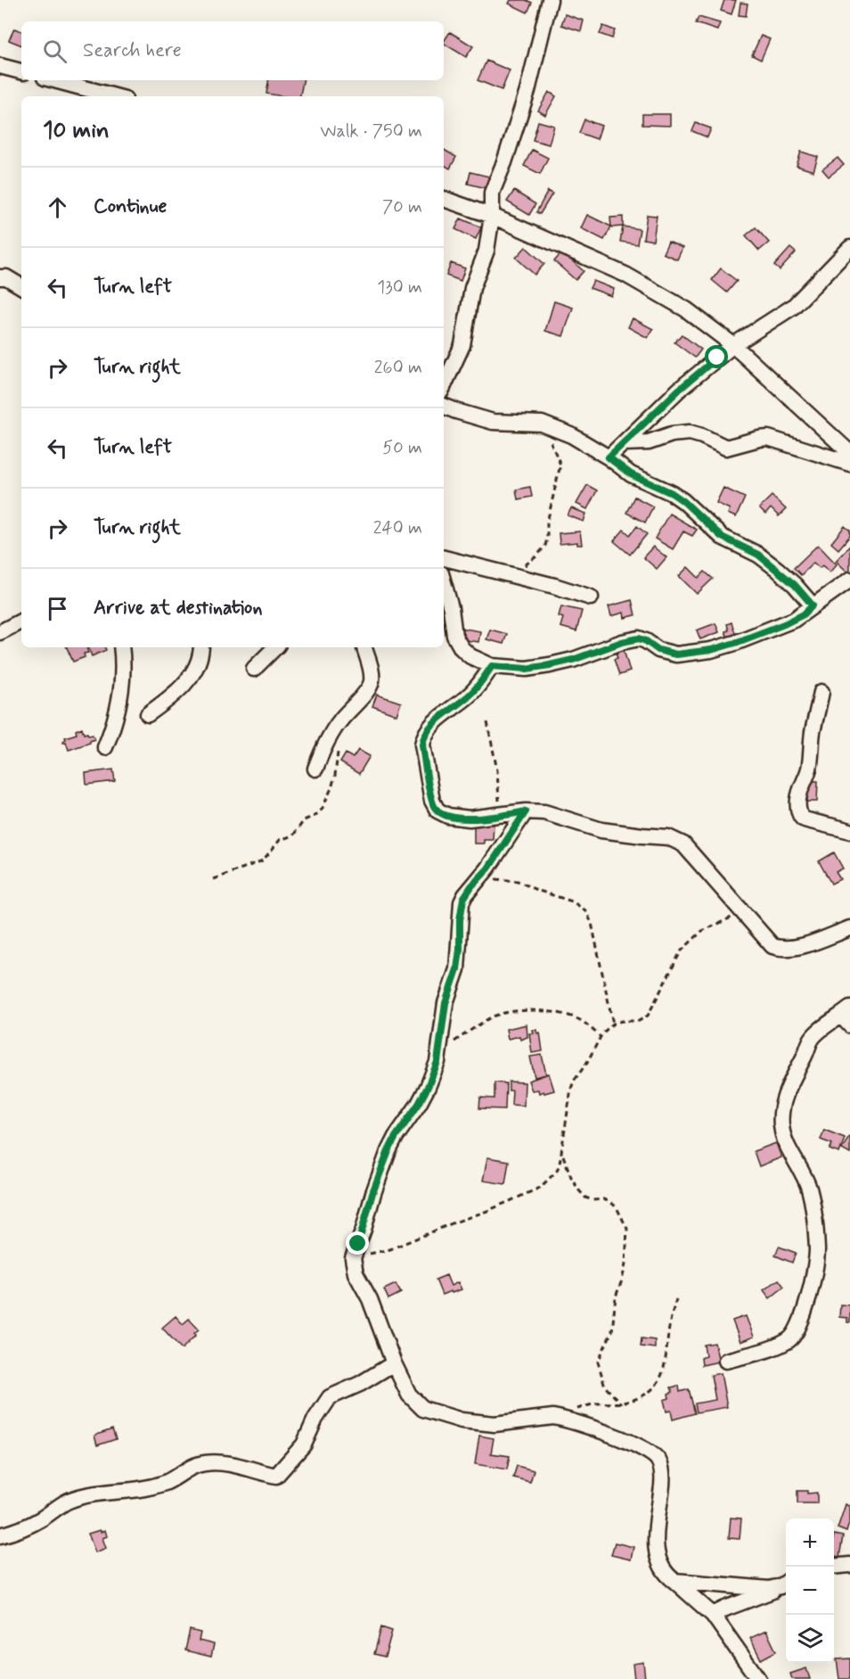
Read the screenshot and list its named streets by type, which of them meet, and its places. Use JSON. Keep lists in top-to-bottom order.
{
  "page": {
    "search": "Search here",
    "heading": ["10 min", "Walk · 750 m"],
    "list": [
      ["Continue", "70 m"],
      ["Turn left", "130 m"],
      ["Turn right", "260 m"],
      ["Turn left", "50 m"],
      ["Turn right", "240 m"],
      "Arrive at destination"
    ],
    "map_buttons": ["+", "−"]
  }
}
